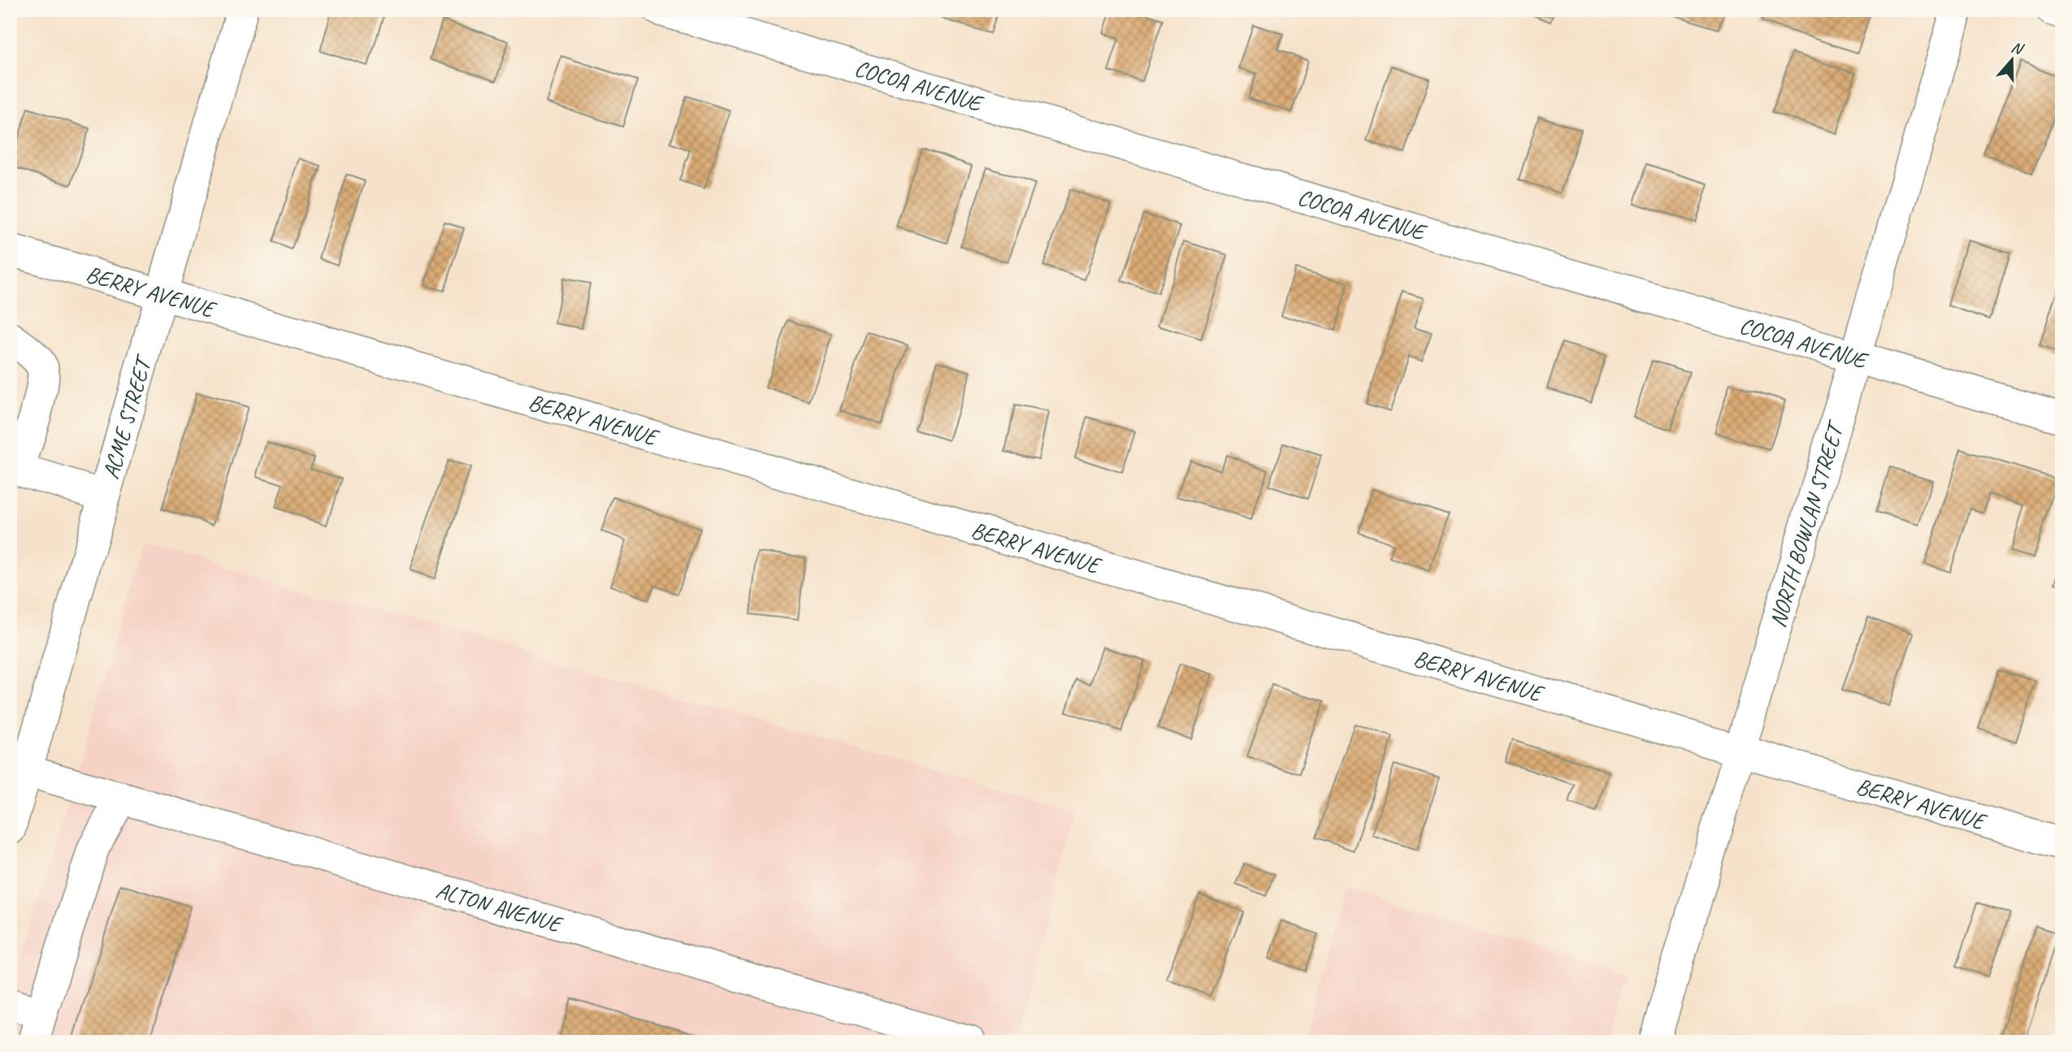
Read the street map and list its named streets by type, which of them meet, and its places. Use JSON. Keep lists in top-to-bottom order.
{
  "streets": {
    "street": [
      "COCOA AVENUE",
      "BERRY AVENUE",
      "ACME STREET",
      "NORTH BOWLAN STREET",
      "ALTON AVENUE"
    ]
  },
  "crossings": [
    ["COCOA AVENUE", "NORTH BOWLAN STREET"],
    ["BERRY AVENUE", "ACME STREET"],
    ["BERRY AVENUE", "NORTH BOWLAN STREET"],
    ["ACME STREET", "ALTON AVENUE"]
  ],
  "north": "top"
}
